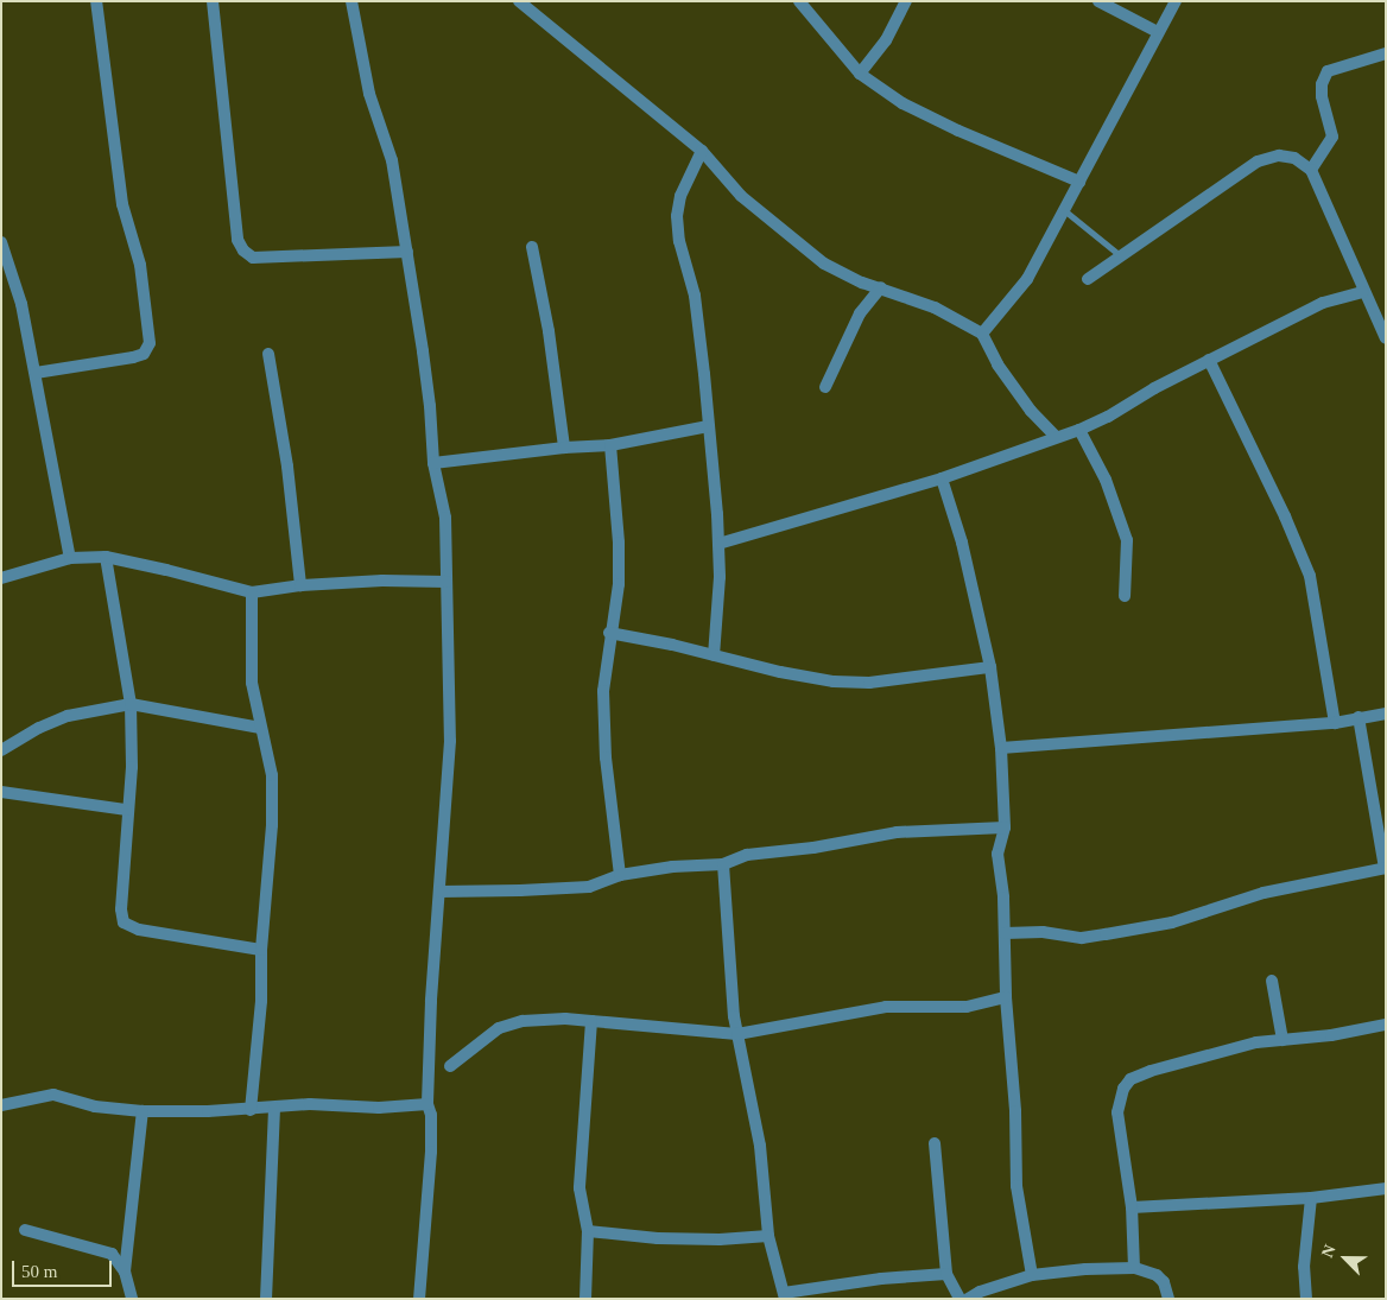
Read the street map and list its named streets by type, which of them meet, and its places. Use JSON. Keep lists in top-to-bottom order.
{
  "scale_bar": "50 m",
  "north": "top left"
}
